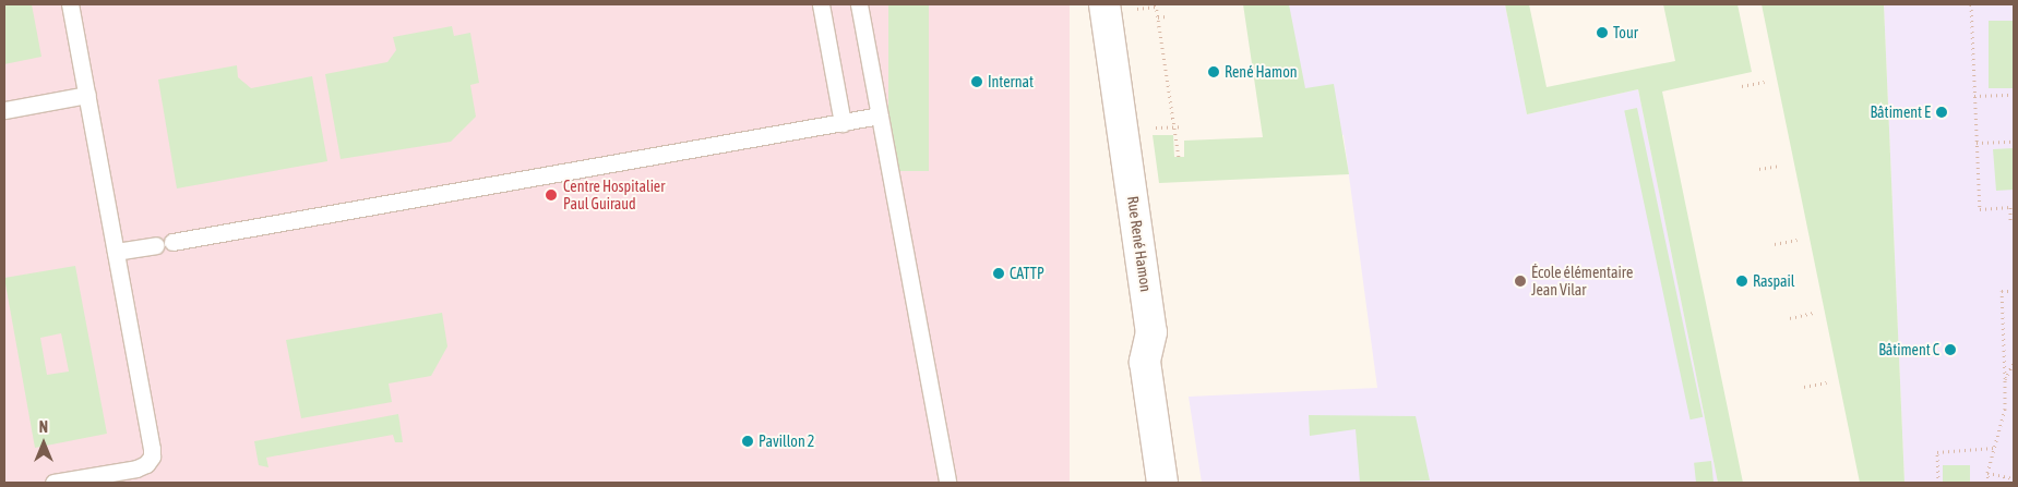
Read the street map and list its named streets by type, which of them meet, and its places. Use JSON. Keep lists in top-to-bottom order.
{
  "streets": {
    "street": ["Rue René Hamon"]
  },
  "places": [
    "Tour",
    "René Hamon",
    "Internat",
    "Bâtiment E",
    "Centre Hospitalier Paul Guiraud",
    "CATTP",
    "École élémentaire Jean Vilar",
    "Raspail",
    "Bâtiment C",
    "Pavillon 2"
  ],
  "north": "top"
}
